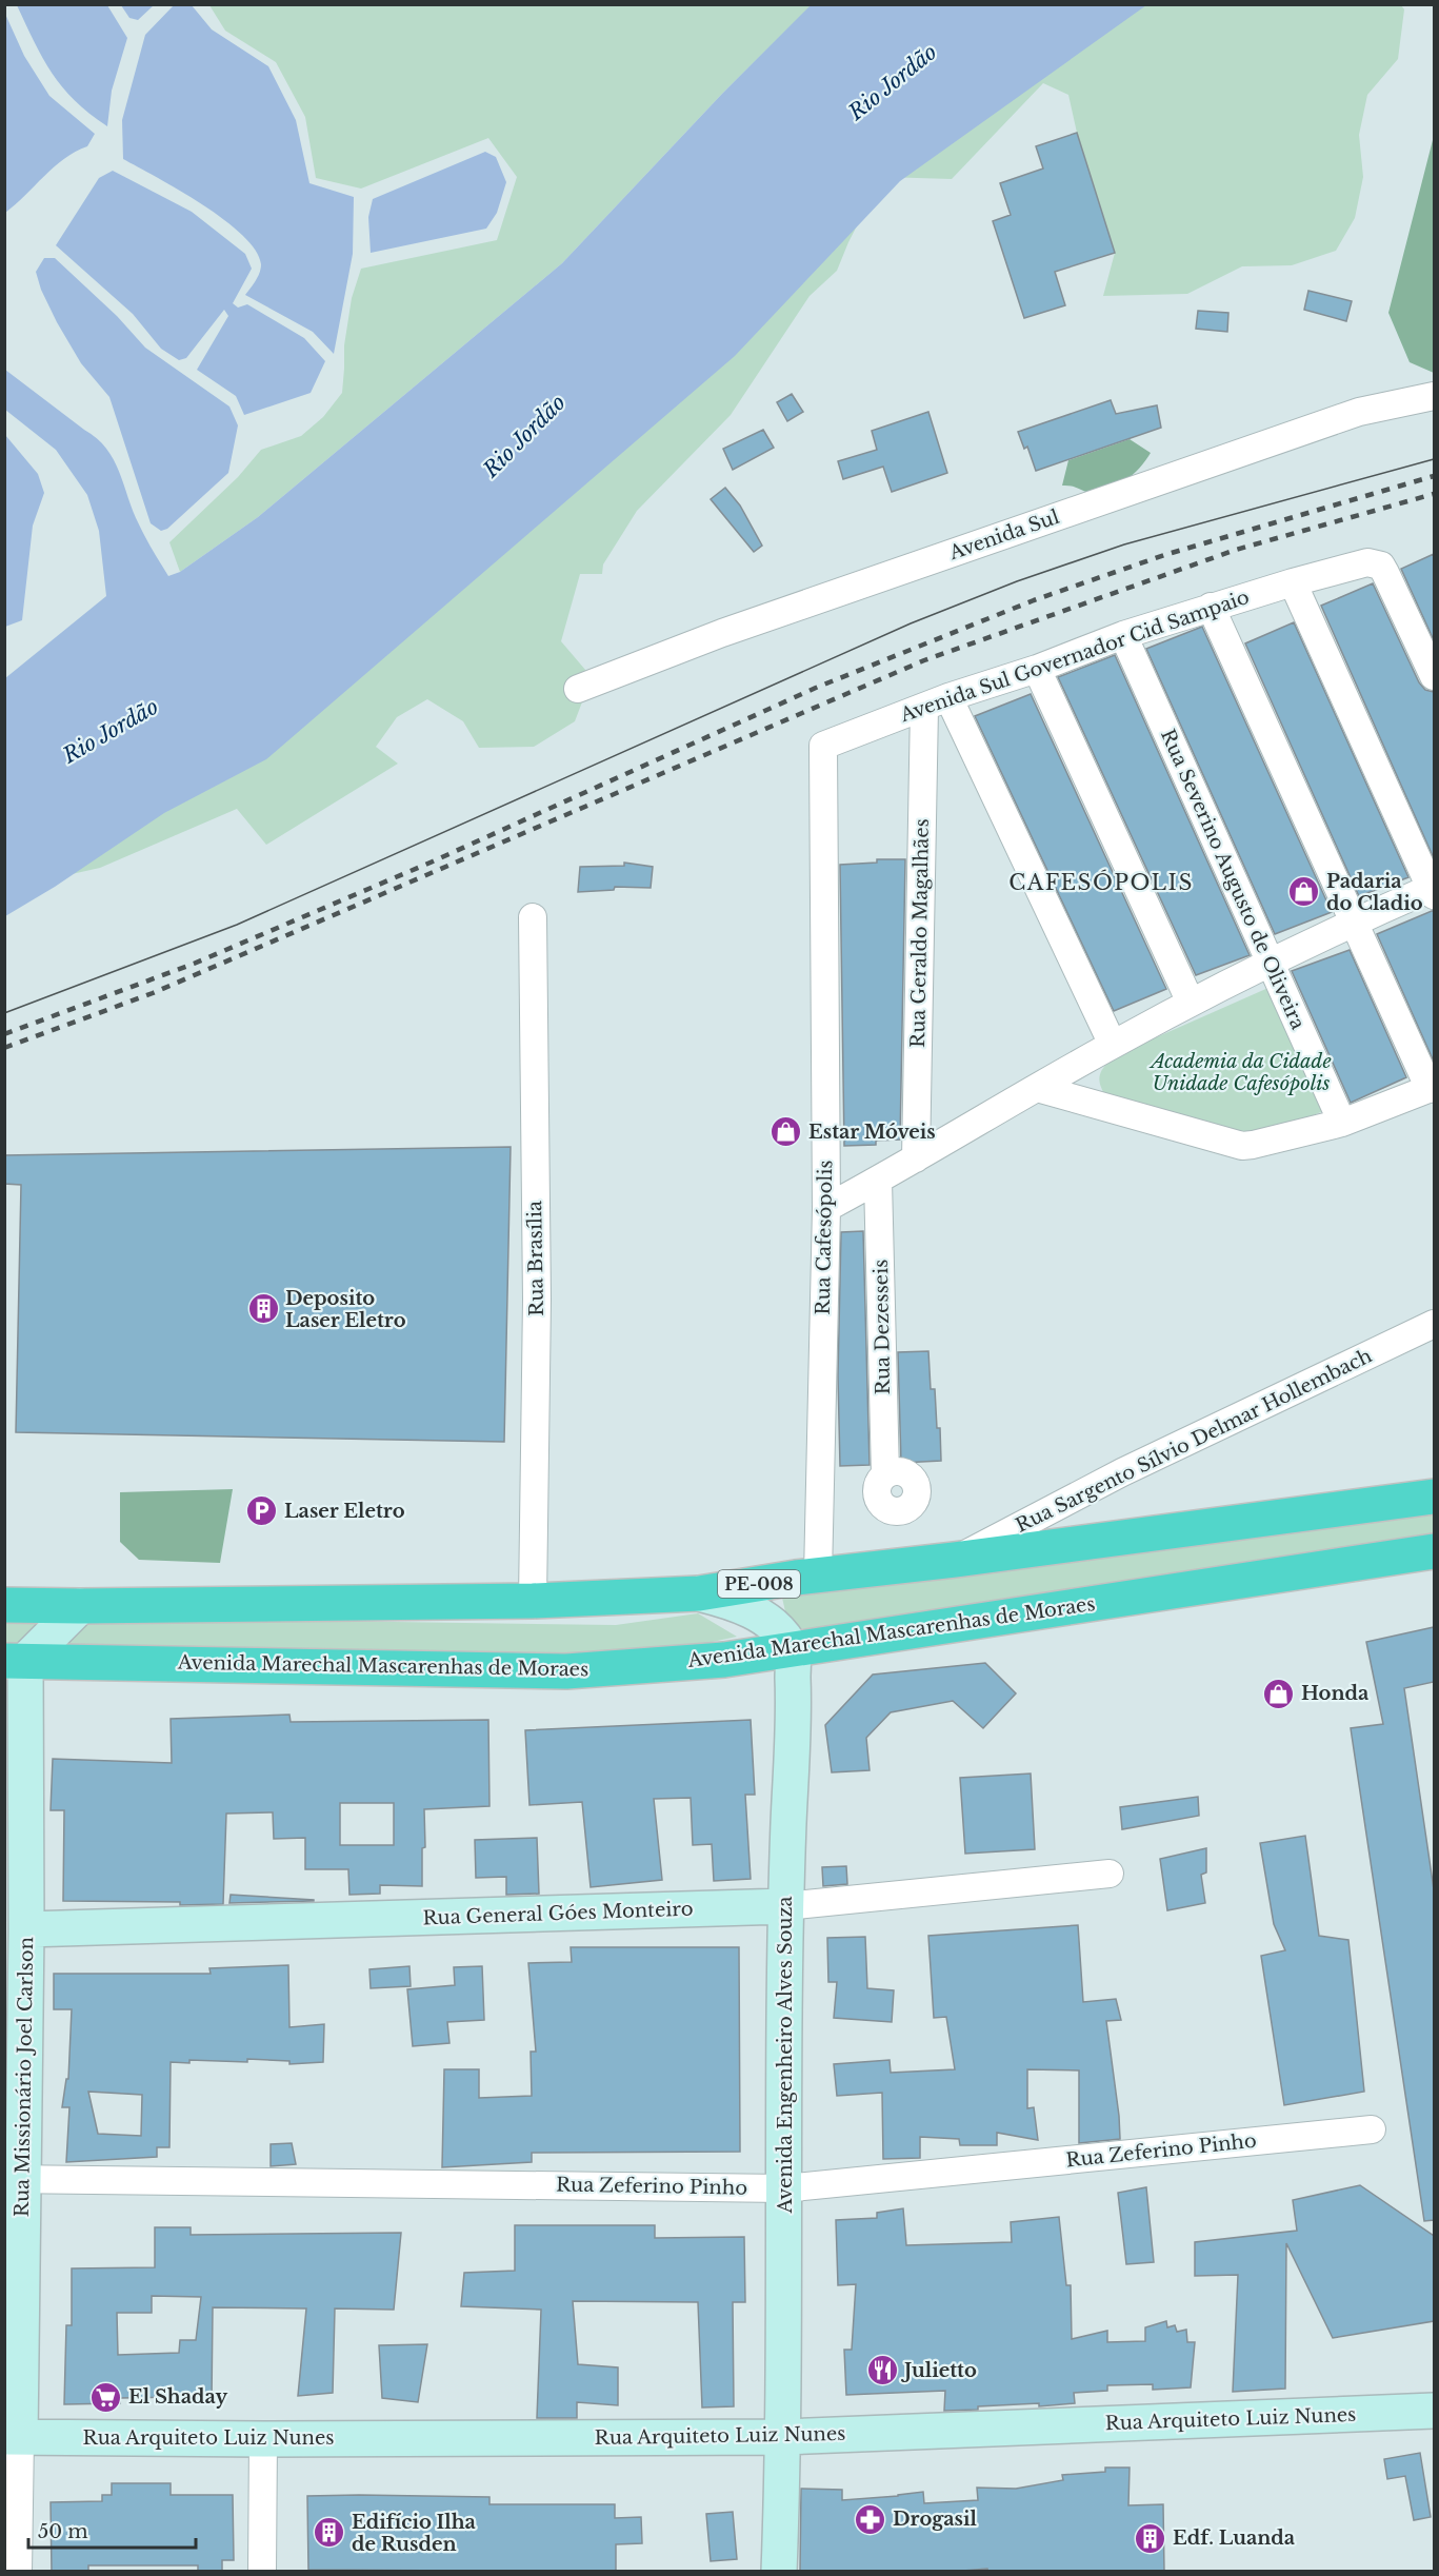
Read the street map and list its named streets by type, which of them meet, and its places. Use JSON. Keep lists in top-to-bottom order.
{
  "streets": {
    "highway": ["PE-008", "Avenida Marechal Mascarenhas de Moraes"],
    "main road": [
      "Rua General Góes Monteiro",
      "Avenida Engenheiro Alves Souza",
      "Rua Missionário Joel Carlson",
      "Rua Arquiteto Luiz Nunes"
    ],
    "street": [
      "Avenida Sul",
      "Avenida Sul Governador Cid Sampaio",
      "Rua Severino Augusto de Oliveira",
      "Rua Geraldo Magalhães",
      "Rua Cafesópolis",
      "Rua Brasília",
      "Rua Dezesseis",
      "Rua Sargento Sílvio Delmar Hollembach",
      "Rua Zeferino Pinho"
    ]
  },
  "crossings": [
    ["Avenida Sul Governador Cid Sampaio", "Rua Severino Augusto de Oliveira"],
    ["Avenida Sul Governador Cid Sampaio", "Rua Geraldo Magalhães"],
    ["Avenida Sul Governador Cid Sampaio", "Rua Cafesópolis"],
    ["Rua Cafesópolis", "PE-008"],
    ["Rua Brasília", "PE-008"],
    ["Rua Sargento Sílvio Delmar Hollembach", "PE-008"],
    ["Avenida Marechal Mascarenhas de Moraes", "Avenida Engenheiro Alves Souza"],
    ["Avenida Marechal Mascarenhas de Moraes", "Rua Missionário Joel Carlson"],
    ["Rua General Góes Monteiro", "Avenida Engenheiro Alves Souza"],
    ["Rua General Góes Monteiro", "Rua Missionário Joel Carlson"],
    ["Avenida Engenheiro Alves Souza", "Rua Zeferino Pinho"],
    ["Avenida Engenheiro Alves Souza", "Rua Arquiteto Luiz Nunes"],
    ["Rua Missionário Joel Carlson", "Rua Zeferino Pinho"],
    ["Rua Missionário Joel Carlson", "Rua Arquiteto Luiz Nunes"]
  ],
  "districts": ["CAFESÓPOLIS"],
  "water": ["Rio Jordão"],
  "parks": ["Academia da Cidade Unidade Cafesópolis"],
  "places": {
    "shop": ["Padaria do Cladio", "Estar Móveis", "Honda"],
    "building": ["Deposito Laser Eletro", "Edifício Ilha de Rusden", "Edf. Luanda"],
    "parking": ["Laser Eletro"],
    "restaurant": ["Julietto"],
    "supermarket": ["El Shaday"],
    "pharmacy": ["Drogasil"]
  },
  "scale_bar": "50 m"
}
